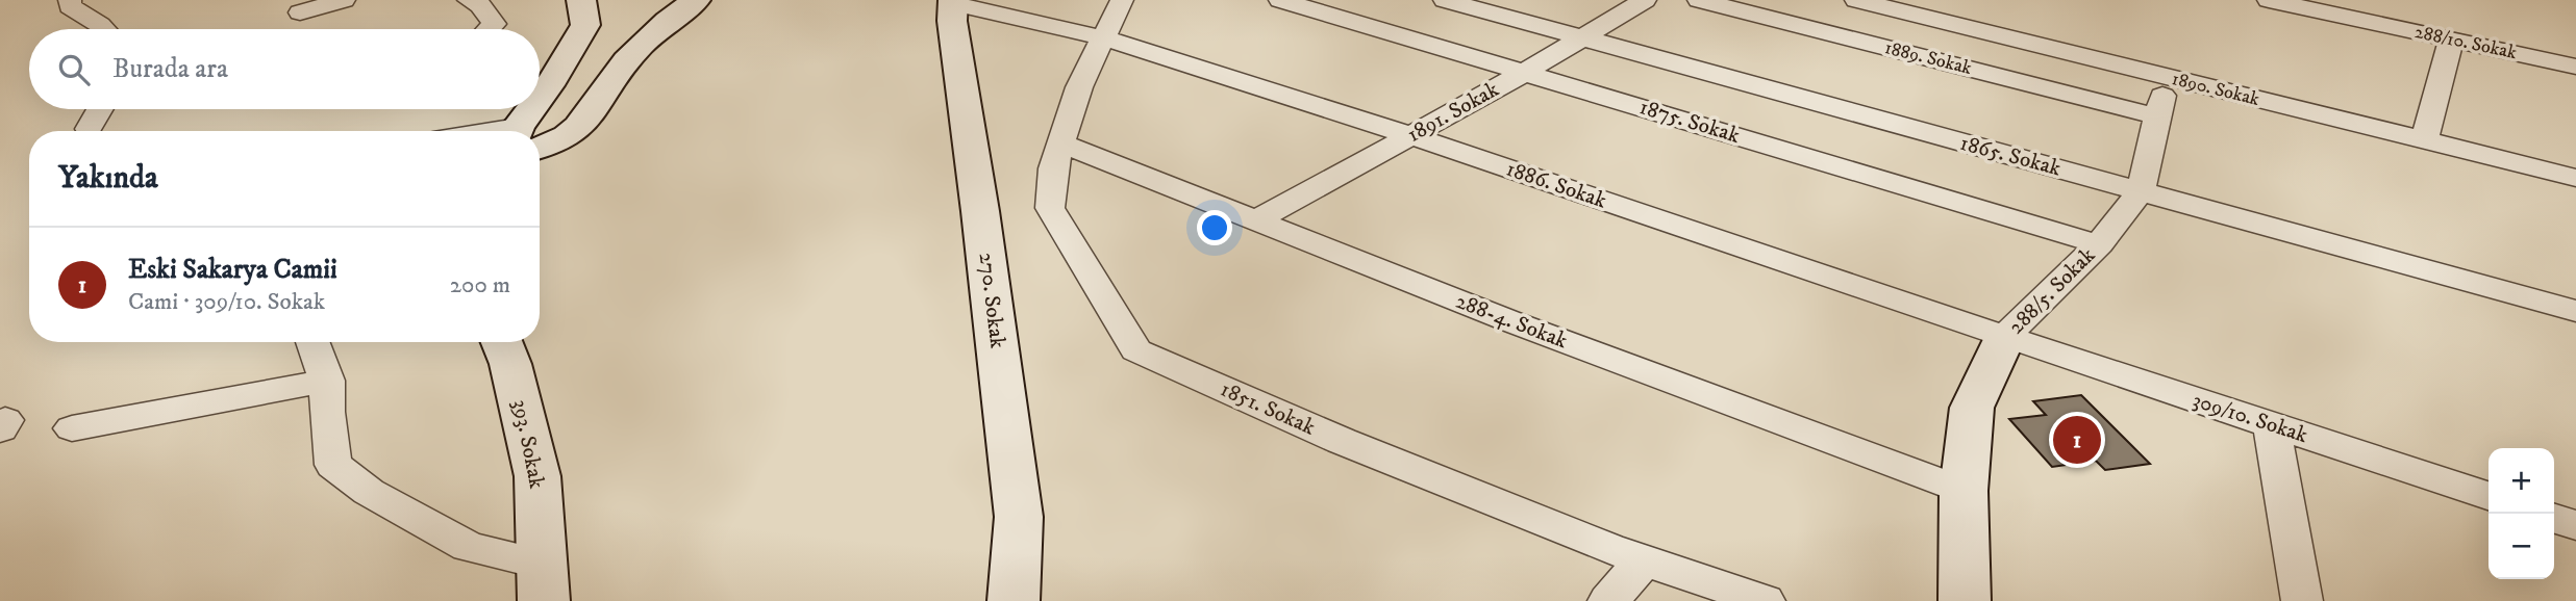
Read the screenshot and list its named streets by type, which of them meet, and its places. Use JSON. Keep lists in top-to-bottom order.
{
  "streets": {
    "street": [
      "288/10. Sokak",
      "1889. Sokak",
      "1890. Sokak",
      "1891. Sokak",
      "1875. Sokak",
      "1865. Sokak",
      "1886. Sokak",
      "288/5. Sokak",
      "270. Sokak",
      "288-4. Sokak",
      "1851. Sokak",
      "309/10. Sokak",
      "393. Sokak"
    ]
  },
  "crossings": [
    ["1889. Sokak", "288/5. Sokak"],
    ["1890. Sokak", "288/5. Sokak"],
    ["1891. Sokak", "1875. Sokak"],
    ["1891. Sokak", "1865. Sokak"],
    ["1891. Sokak", "1886. Sokak"],
    ["1891. Sokak", "288-4. Sokak"],
    ["1875. Sokak", "288/5. Sokak"],
    ["1865. Sokak", "288/5. Sokak"],
    ["1886. Sokak", "288/5. Sokak"],
    ["1886. Sokak", "270. Sokak"],
    ["1886. Sokak", "1851. Sokak"],
    ["1886. Sokak", "309/10. Sokak"],
    ["288/5. Sokak", "288-4. Sokak"],
    ["288/5. Sokak", "309/10. Sokak"],
    ["288-4. Sokak", "1851. Sokak"]
  ],
  "page": {
    "search": "Burada ara",
    "heading": "Yakında",
    "list": [
      {
        "mark": "1",
        "name": "Eski Sakarya Camii",
        "note": "Cami · 309/10. Sokak",
        "value": "200 m"
      }
    ],
    "pins": "1",
    "map_buttons": ["+", "−"]
  }
}
